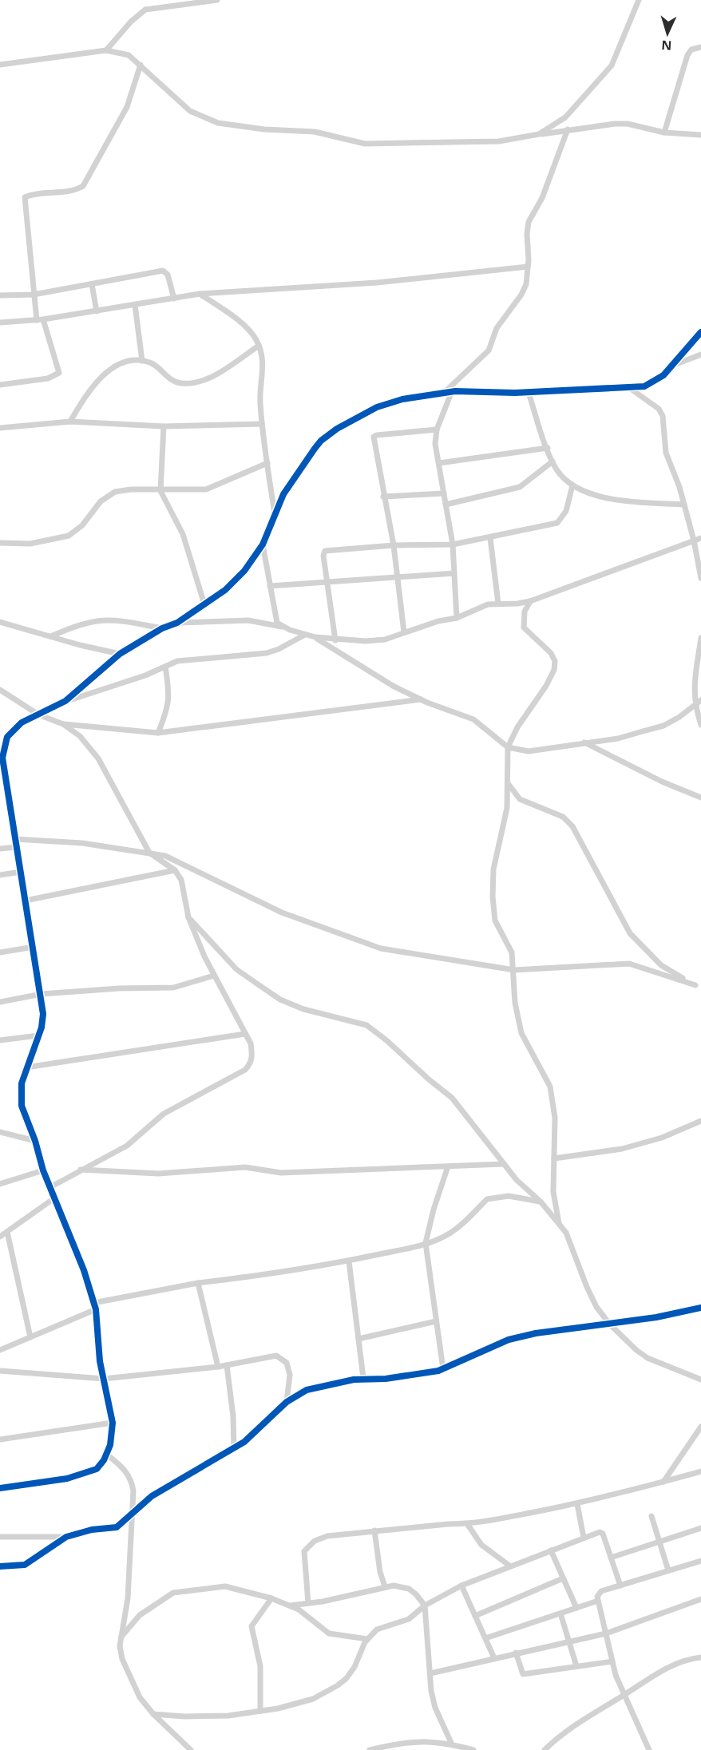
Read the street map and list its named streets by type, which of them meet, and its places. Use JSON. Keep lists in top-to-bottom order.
{
  "north": "bottom"
}
